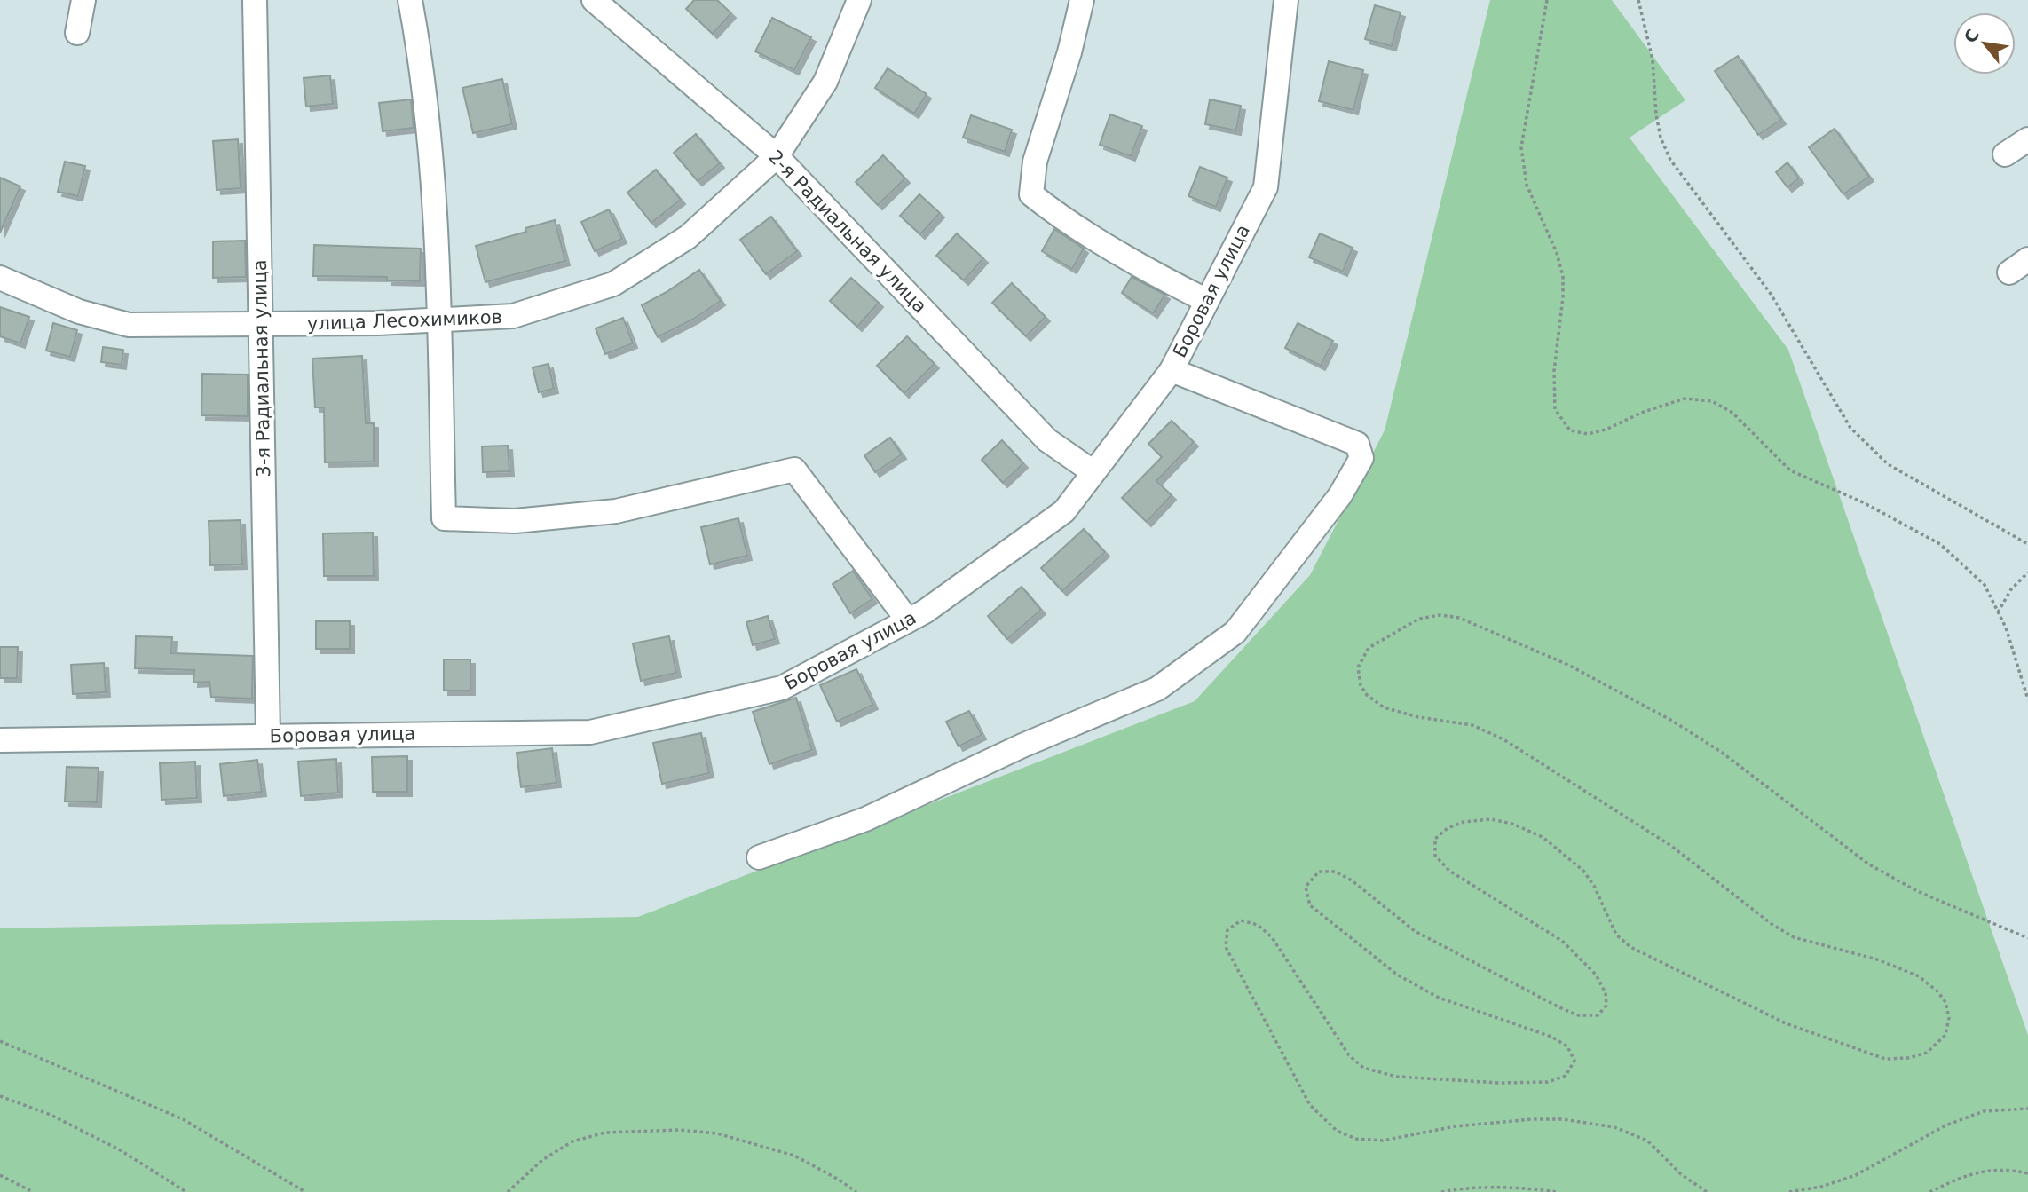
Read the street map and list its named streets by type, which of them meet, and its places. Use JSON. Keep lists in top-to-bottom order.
{
  "streets": {
    "street": [
      "2-я Радиальная улица",
      "Боровая улица",
      "улица Лесохимиков",
      "3-я Радиальная улица"
    ]
  },
  "crossings": [
    ["2-я Радиальная улица", "Боровая улица"],
    ["2-я Радиальная улица", "улица Лесохимиков"],
    ["Боровая улица", "3-я Радиальная улица"],
    ["улица Лесохимиков", "3-я Радиальная улица"]
  ],
  "north": "top left"
}
